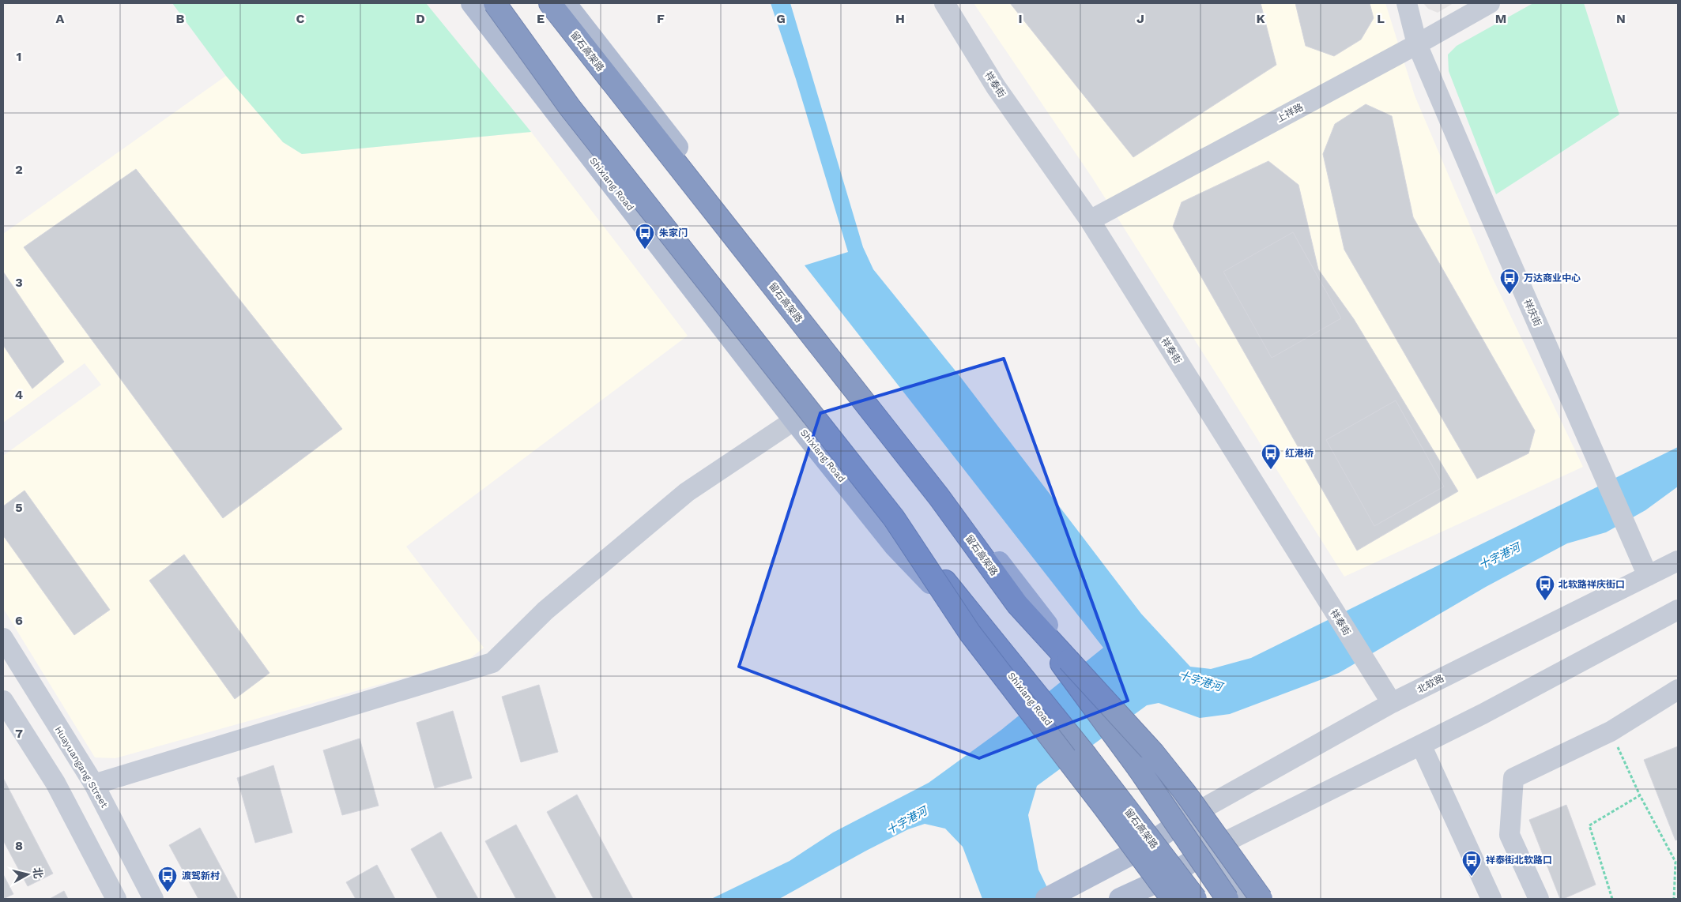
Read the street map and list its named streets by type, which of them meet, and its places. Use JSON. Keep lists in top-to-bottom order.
{
  "streets": {
    "highway": ["留石高架路"],
    "main road": ["Shixiang Road"],
    "street": [
      "祥泰街",
      "上祥路",
      "祥庆街",
      "北软路",
      "Huayuangang Street"
    ]
  },
  "crossings": [
    ["祥泰街", "上祥路"],
    ["祥泰街", "北软路"],
    ["上祥路", "祥庆街"],
    ["祥庆街", "北软路"]
  ],
  "water": ["十字港河"],
  "places": {
    "bus stop": [
      "朱家门",
      "万达商业中心",
      "红港桥",
      "北软路祥庆街口",
      "祥泰街北软路口",
      "渡驾新村"
    ]
  },
  "north": "right",
  "grid": {
    "columns": [
      "A",
      "B",
      "C",
      "D",
      "E",
      "F",
      "G",
      "H",
      "I",
      "J",
      "K",
      "L",
      "M",
      "N"
    ],
    "rows": [
      "1",
      "2",
      "3",
      "4",
      "5",
      "6",
      "7",
      "8"
    ]
  }
}
